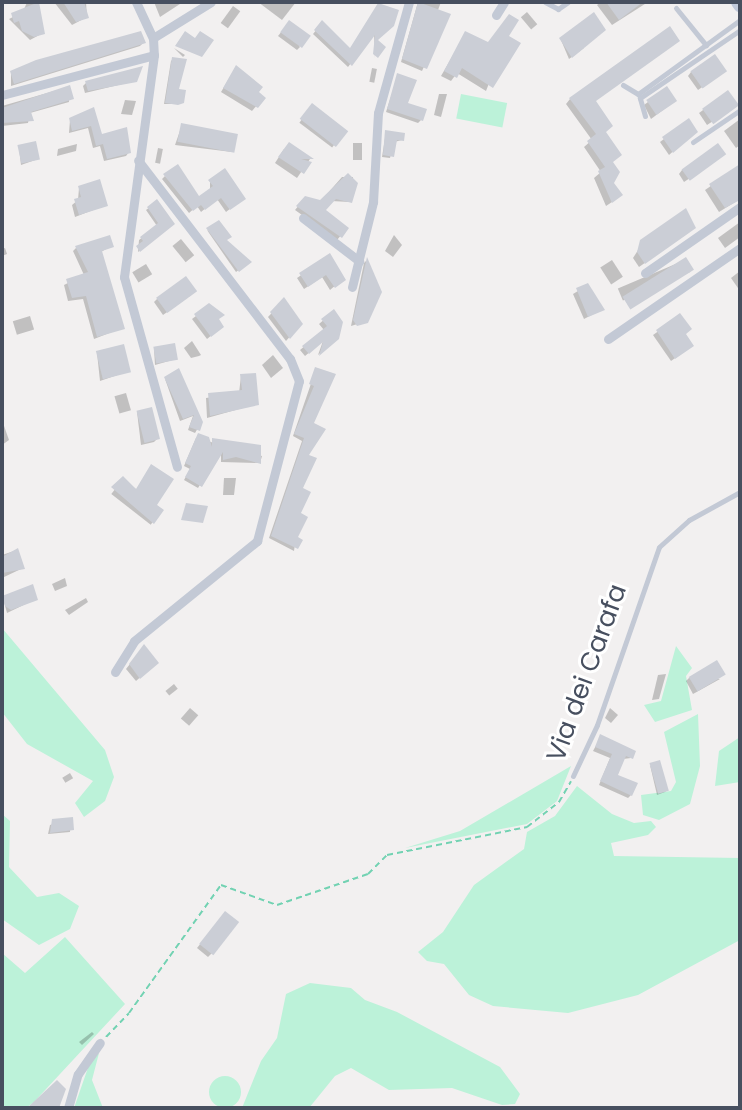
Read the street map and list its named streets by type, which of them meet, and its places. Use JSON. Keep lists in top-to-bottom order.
{
  "streets": {
    "lane": ["Via dei Carafa"]
  }
}
